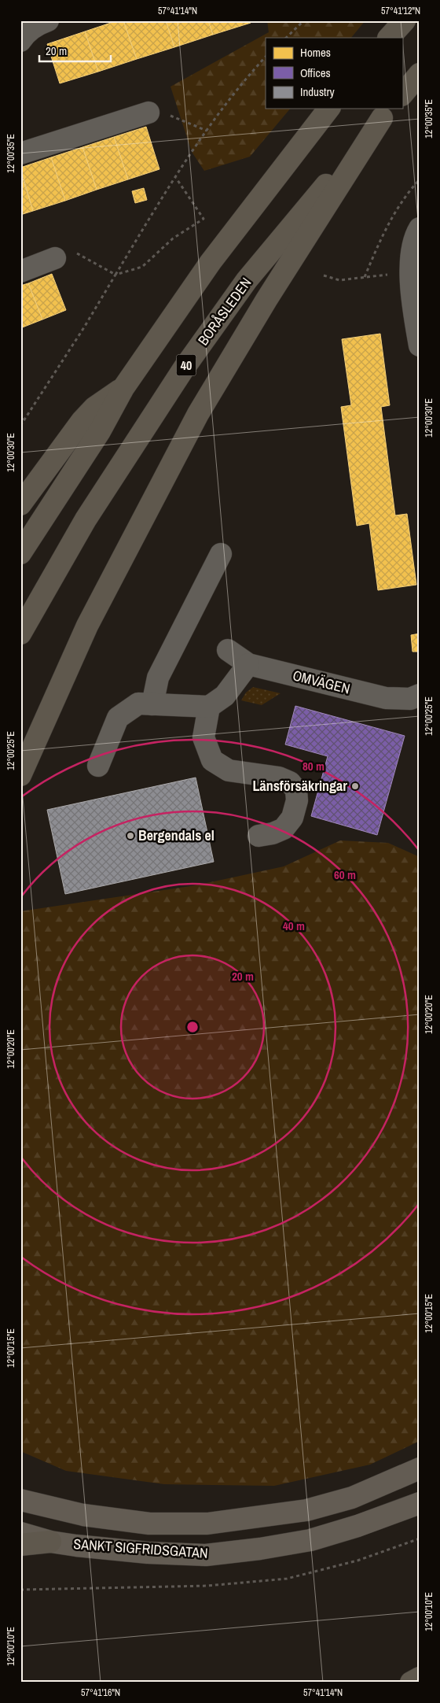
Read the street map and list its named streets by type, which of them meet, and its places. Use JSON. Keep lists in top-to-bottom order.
{
  "streets": {
    "highway": ["BORÅSLEDEN", "40"],
    "main road": ["SANKT SIGFRIDSGATAN"],
    "street": ["OMVÄGEN"]
  },
  "places": ["Länsförsäkringar", "Bergendals el"],
  "legend": ["Homes", "Offices", "Industry"],
  "scale_bar": "20 m",
  "coordinates": [
    "57°41'14\"N",
    "57°41'12\"N",
    "12°00'35\"E",
    "12°00'30\"E",
    "12°00'25\"E",
    "12°00'20\"E",
    "12°00'15\"E",
    "12°00'10\"E",
    "57°41'16\"N"
  ],
  "rings": [
    "80 m",
    "60 m",
    "40 m",
    "20 m"
  ]
}
